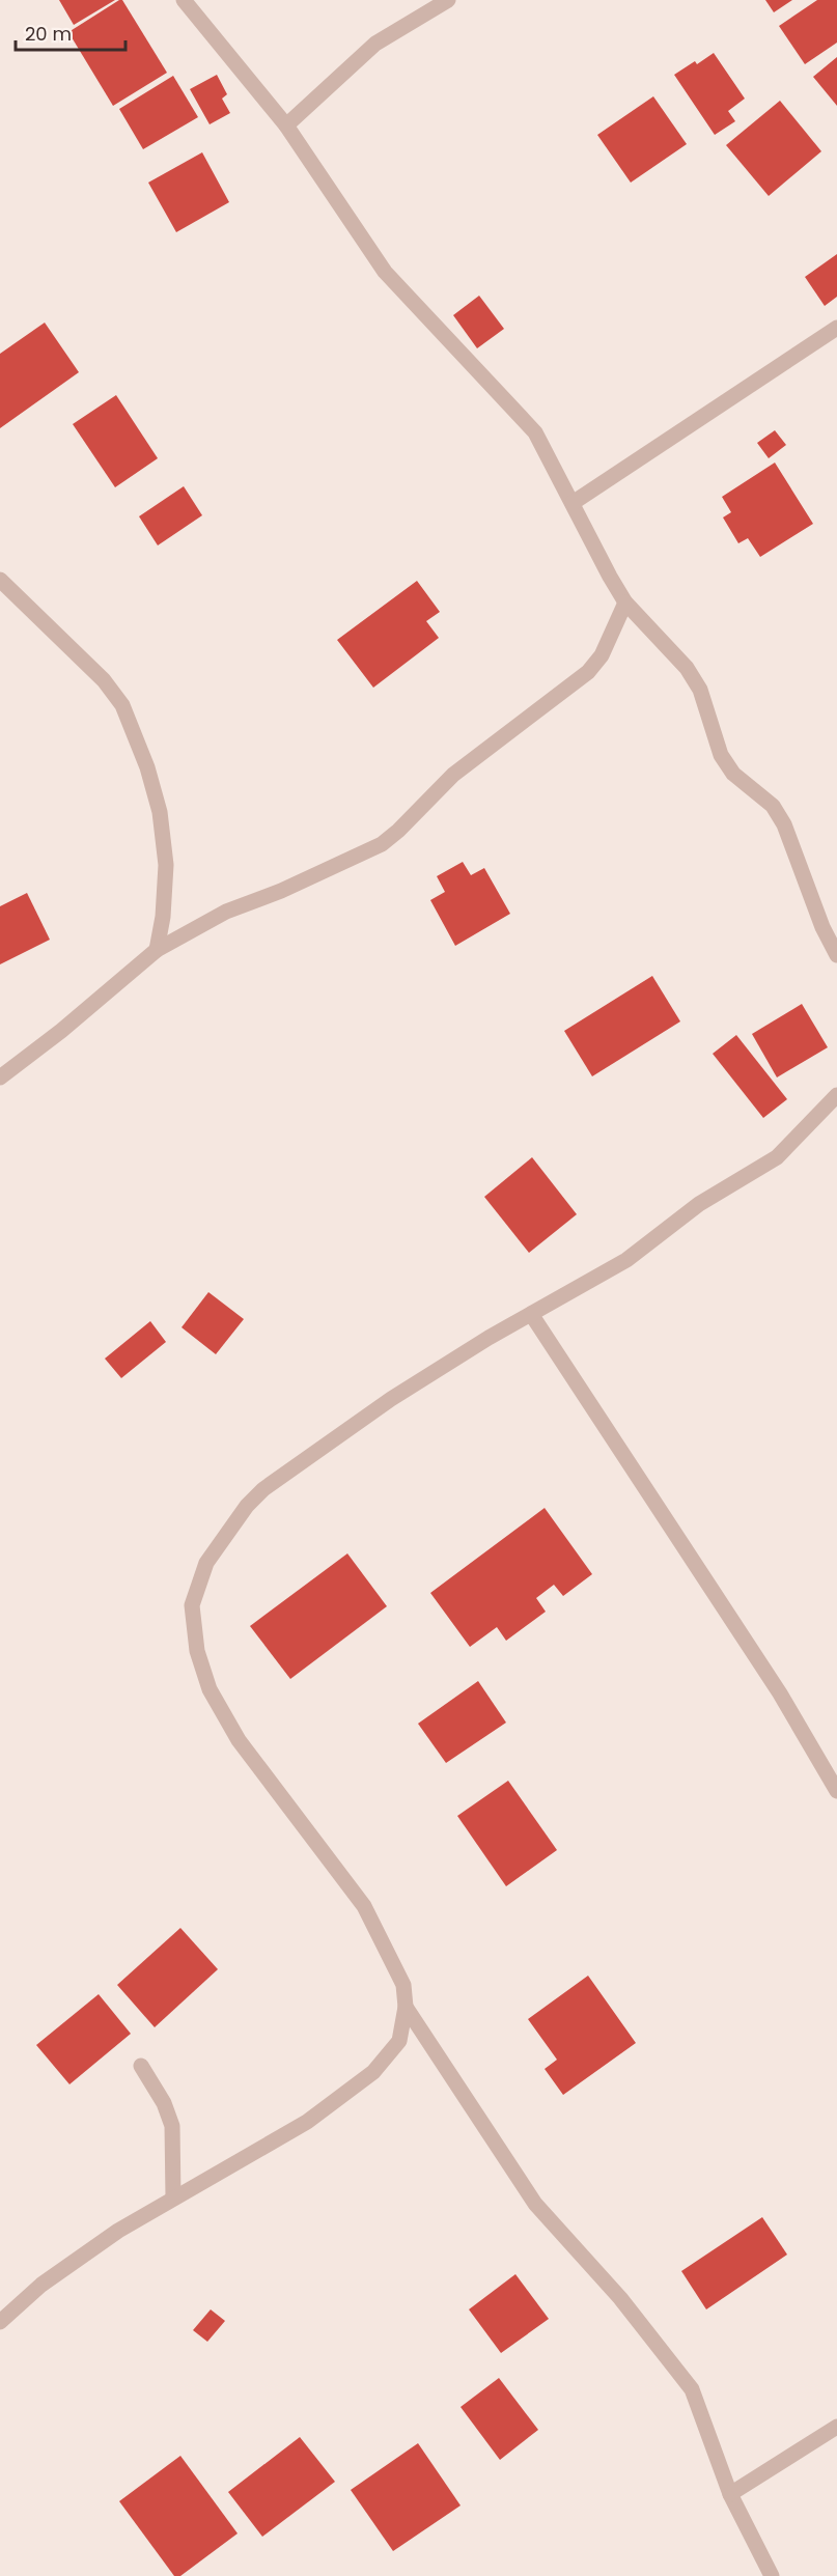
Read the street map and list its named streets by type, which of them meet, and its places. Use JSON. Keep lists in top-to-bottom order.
{
  "scale_bar": "20 m"
}
